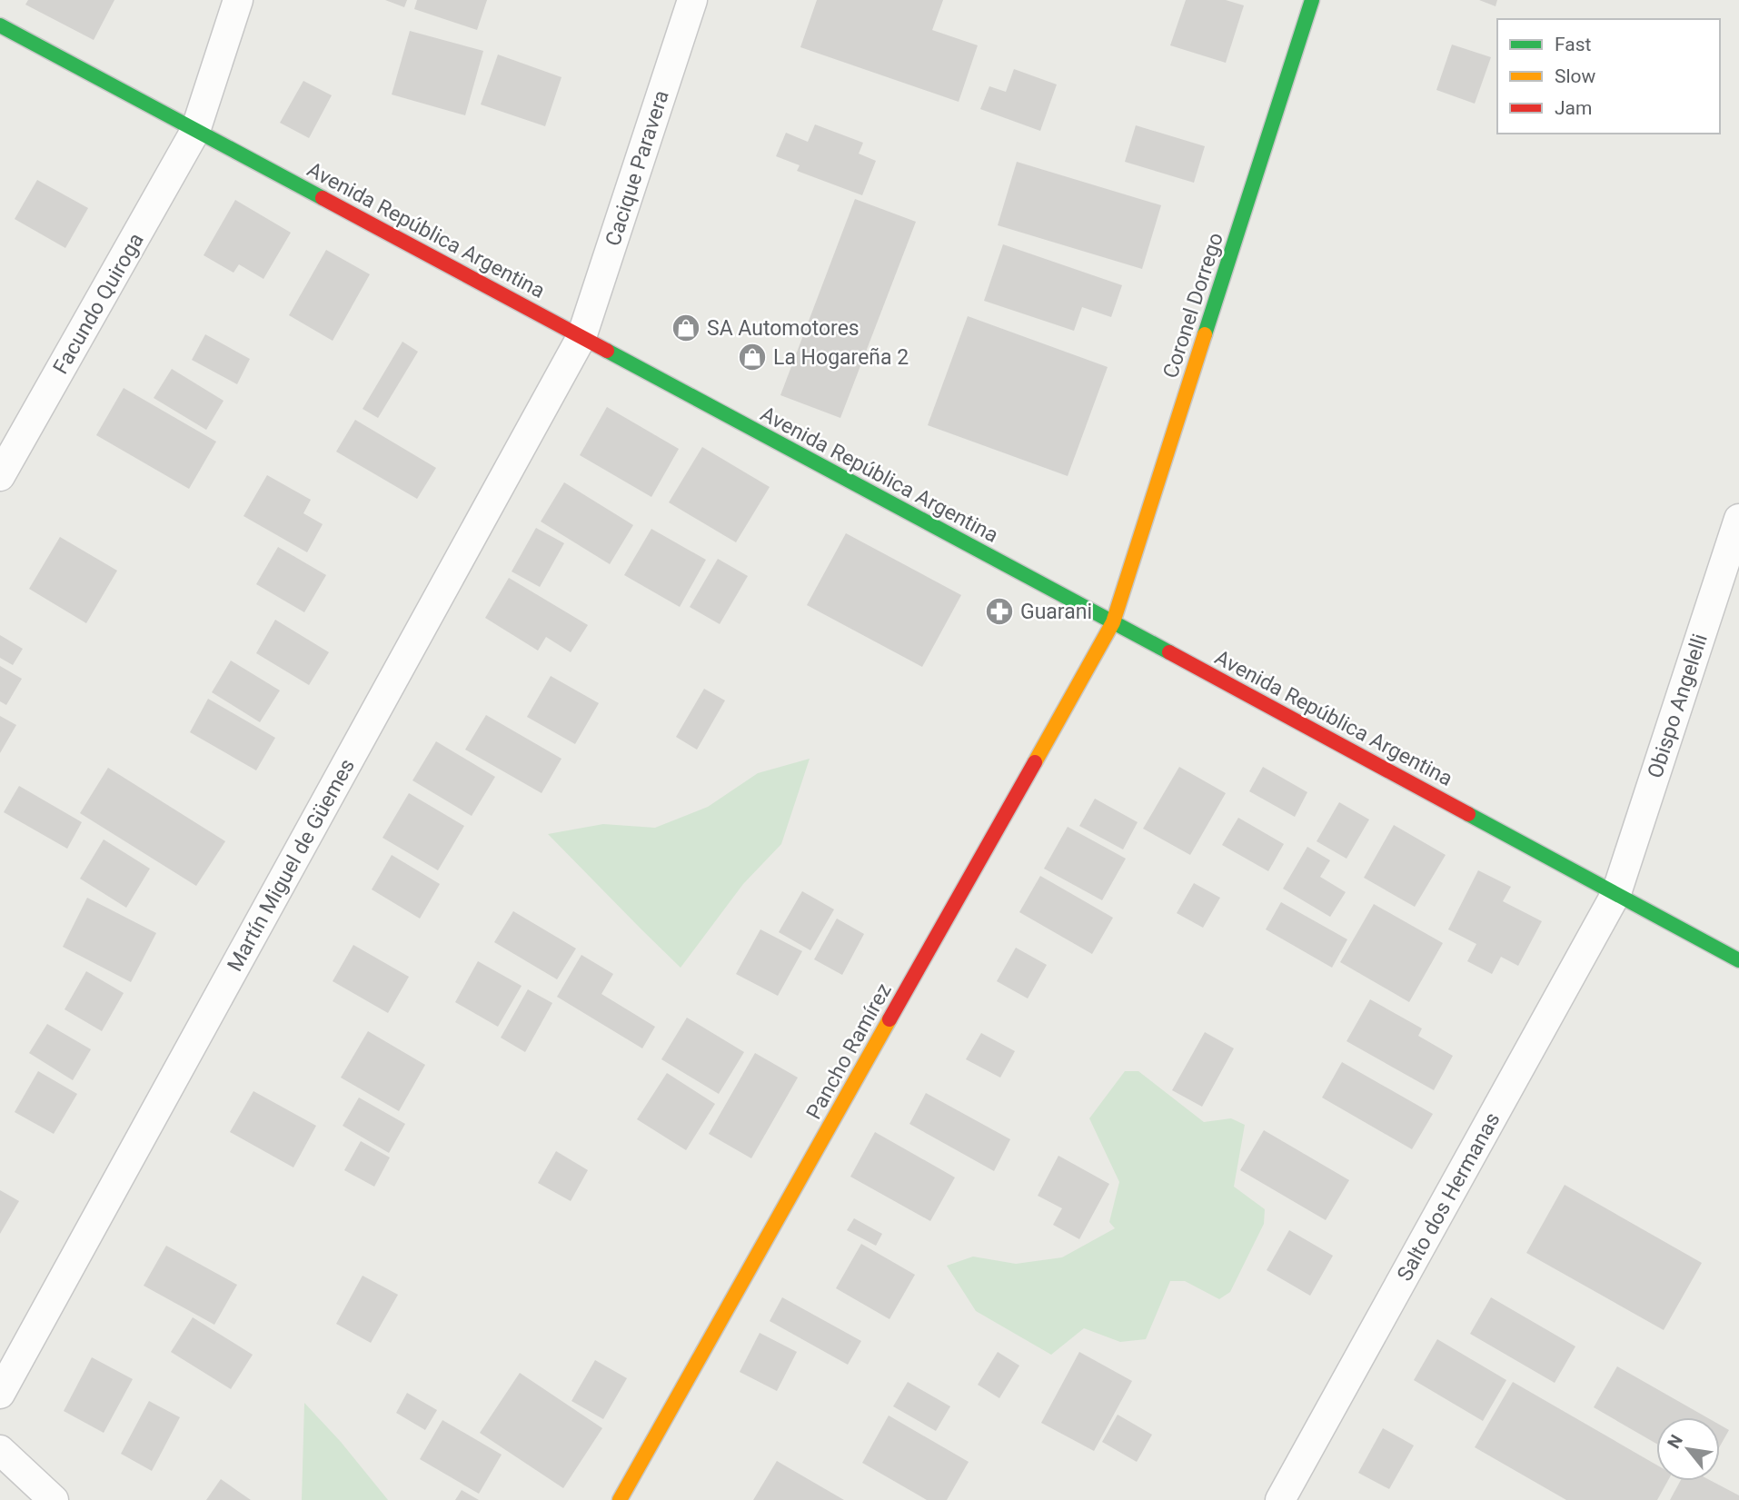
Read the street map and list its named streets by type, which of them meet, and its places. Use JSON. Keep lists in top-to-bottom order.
{
  "streets": {
    "main road": ["Avenida República Argentina", "Coronel Dorrego", "Pancho Ramírez"],
    "street": [
      "Cacique Paravera",
      "Facundo Quiroga",
      "Obispo Angelelli",
      "Martín Miguel de Güemes",
      "Salto dos Hermanas"
    ]
  },
  "crossings": [
    ["Cacique Paravera", "Avenida República Argentina"],
    ["Cacique Paravera", "Martín Miguel de Güemes"],
    ["Avenida República Argentina", "Facundo Quiroga"],
    ["Avenida República Argentina", "Coronel Dorrego"],
    ["Avenida República Argentina", "Obispo Angelelli"],
    ["Avenida República Argentina", "Martín Miguel de Güemes"],
    ["Avenida República Argentina", "Pancho Ramírez"],
    ["Avenida República Argentina", "Salto dos Hermanas"],
    ["Coronel Dorrego", "Pancho Ramírez"],
    ["Obispo Angelelli", "Salto dos Hermanas"]
  ],
  "places": {
    "shop": ["SA Automotores", "La Hogareña 2"],
    "pharmacy": ["Guarani"]
  },
  "legend": ["Fast", "Slow", "Jam"],
  "north": "top left"
}
